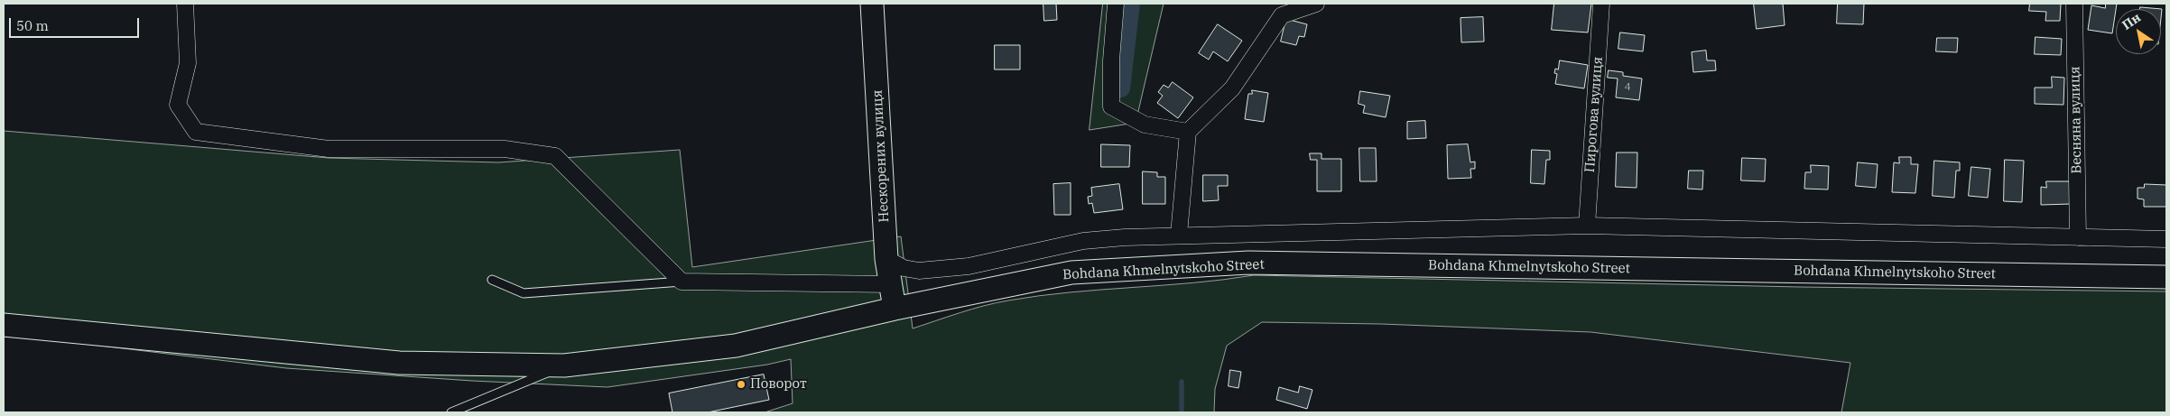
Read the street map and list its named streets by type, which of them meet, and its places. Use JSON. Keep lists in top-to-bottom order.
{
  "streets": {
    "main road": ["Нескорених вулиця", "Bohdana Khmelnytskoho Street"],
    "street": ["Пирогова вулиця", "Весняна вулиця"]
  },
  "crossings": [
    ["Нескорених вулиця", "Bohdana Khmelnytskoho Street"]
  ],
  "places": ["Поворот"],
  "house_numbers": ["4"],
  "scale_bar": "50 m",
  "north": "top left"
}
